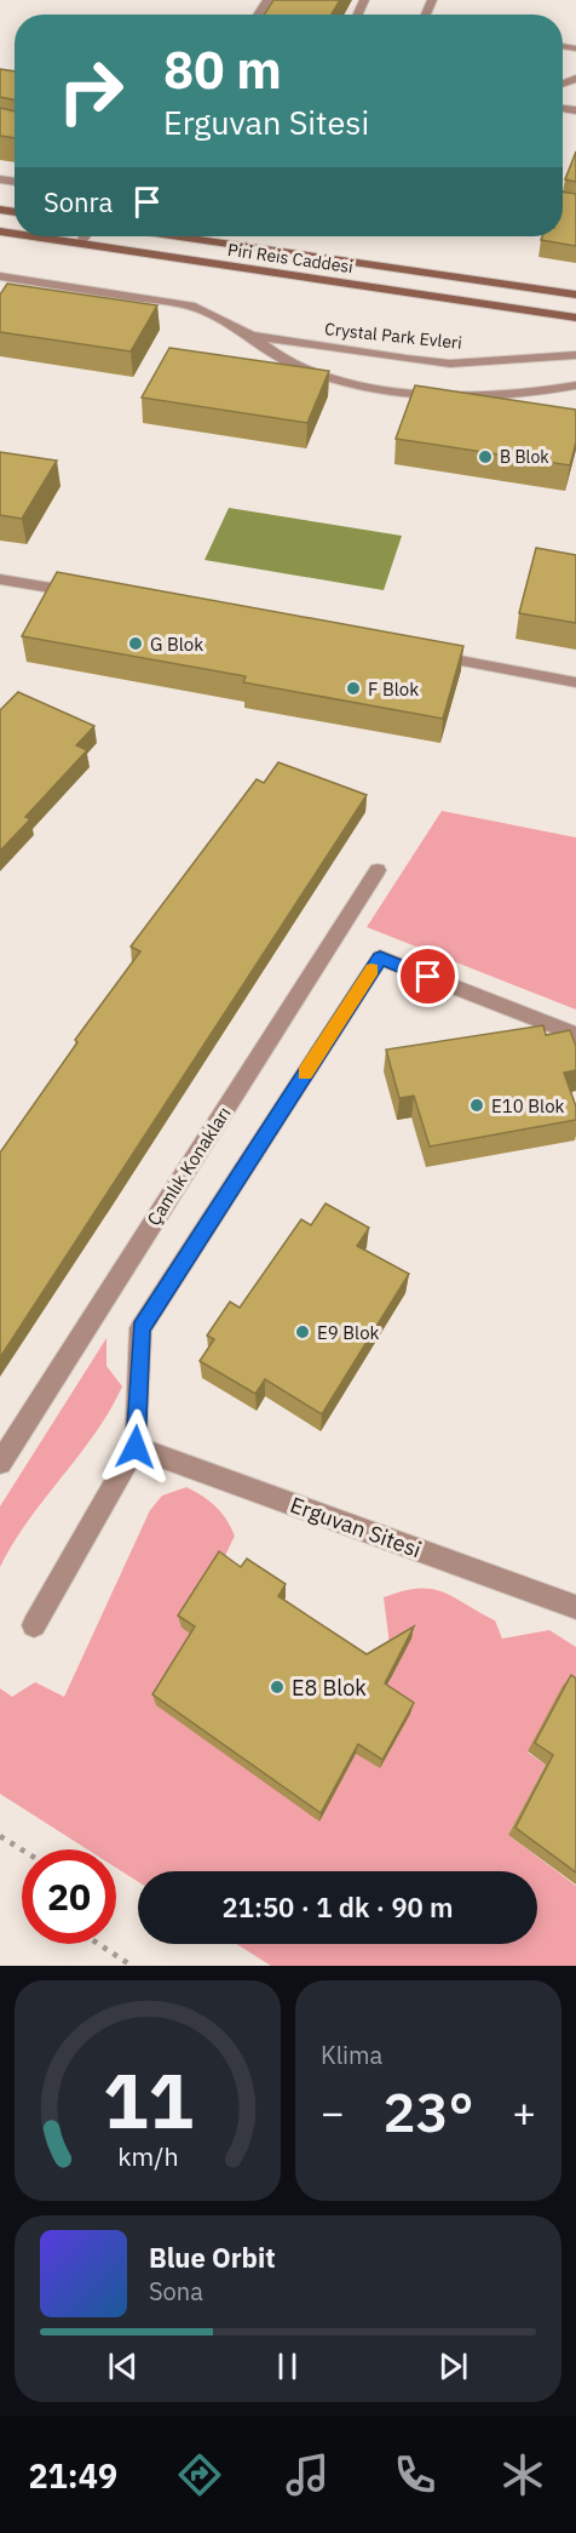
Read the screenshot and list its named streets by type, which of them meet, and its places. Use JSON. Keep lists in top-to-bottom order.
{
  "streets": {
    "street": ["Piri Reis Caddesi"],
    "lane": ["Crystal Park Evleri", "Çamlık Konakları", "Erguvan Sitesi"]
  },
  "places": [
    "B Blok",
    "G Blok",
    "F Blok",
    "E10 Blok",
    "E9 Blok",
    "E8 Blok"
  ],
  "page": {
    "turn": ["80 m", "Erguvan Sitesi"],
    "then": "Sonra",
    "limit": "20",
    "trip": "21:50 · 1 dk · 90 m",
    "tile": "Klima",
    "heat": ["−", "23°", "+"],
    "song": ["Blue Orbit", "Sona"],
    "tabs": "21:49",
    "gauge": ["11", "km/h"]
  }
}
